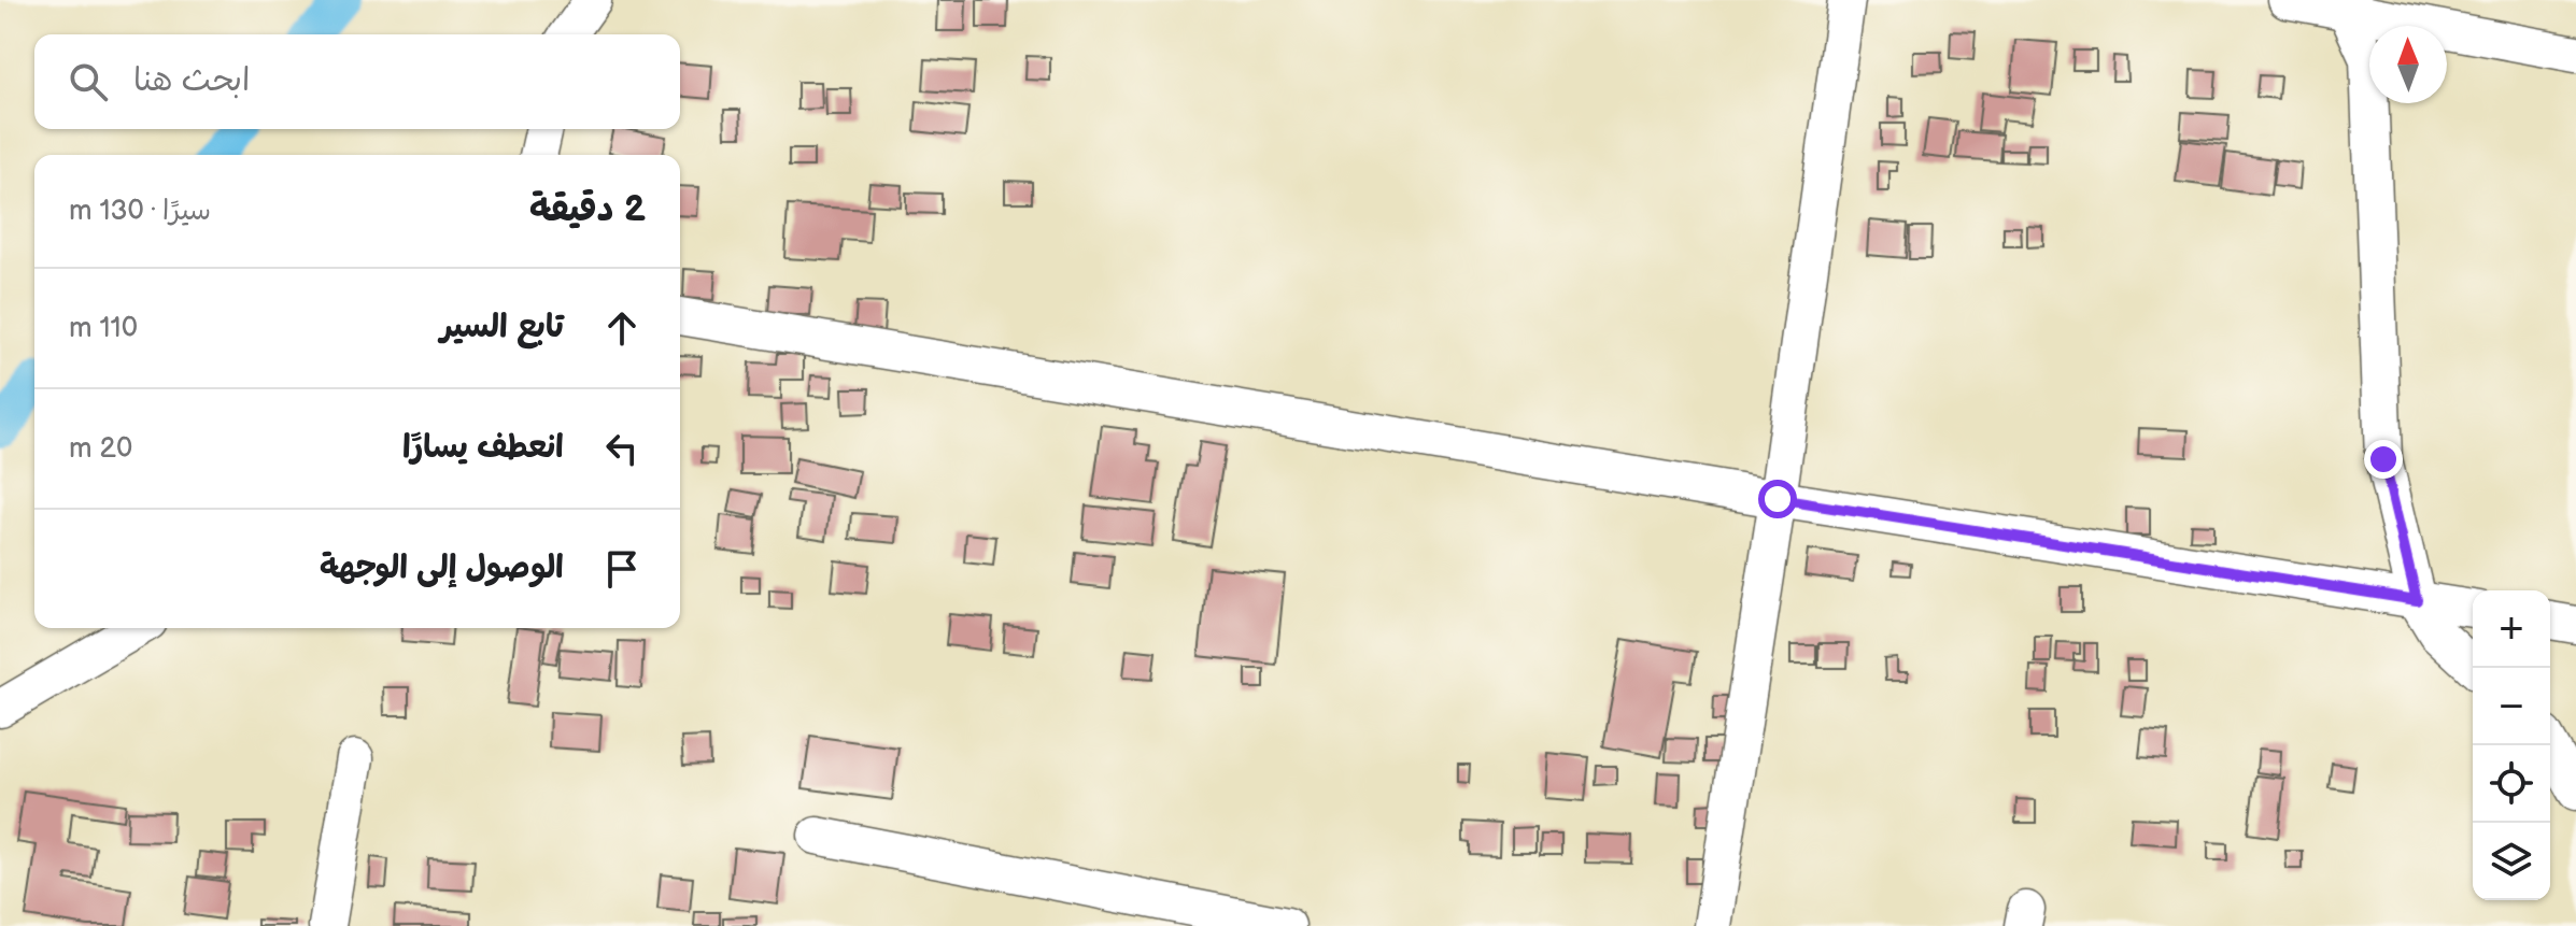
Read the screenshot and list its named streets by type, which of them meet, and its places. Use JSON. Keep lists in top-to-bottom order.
{
  "north": "top",
  "page": {
    "search": "ابحث هنا",
    "heading": ["2 دقيقة", "سيرًا · 130 m"],
    "list": [
      ["تابع السير", "110 m"],
      ["انعطف يسارًا", "20 m"],
      "الوصول إلى الوجهة"
    ],
    "map_buttons": ["+", "−"]
  }
}
